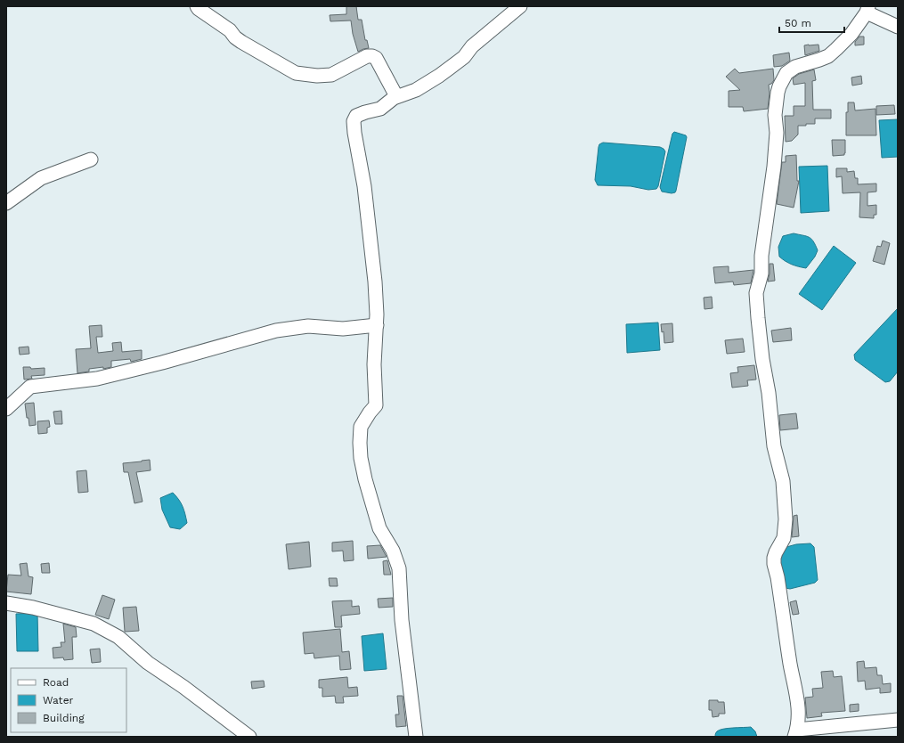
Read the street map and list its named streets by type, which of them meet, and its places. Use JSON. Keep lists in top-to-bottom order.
{
  "legend": ["Road", "Water", "Building"],
  "scale_bar": "50 m"
}
